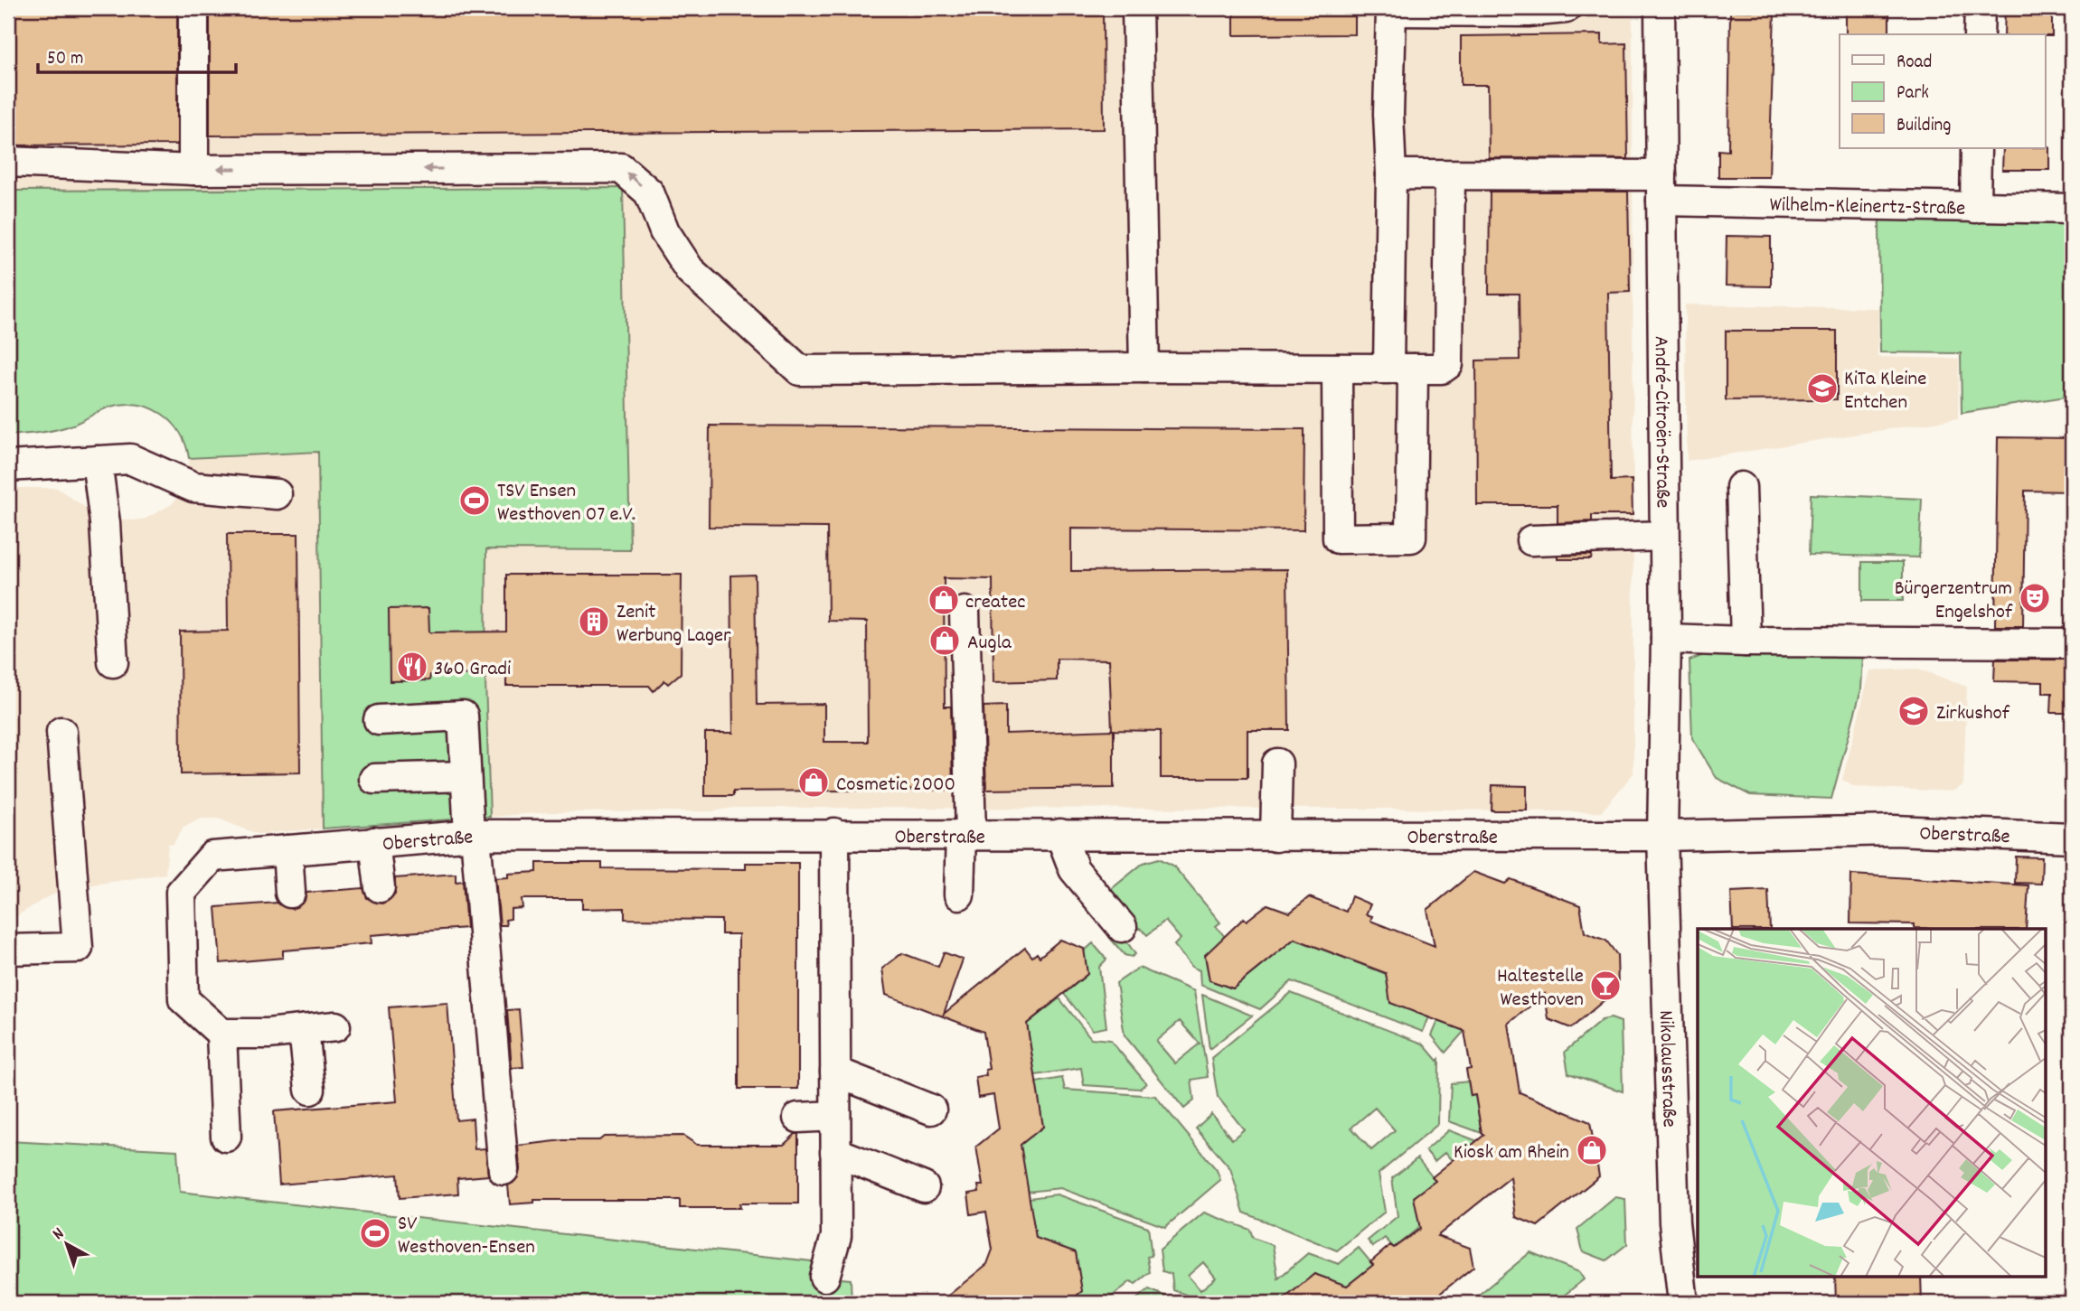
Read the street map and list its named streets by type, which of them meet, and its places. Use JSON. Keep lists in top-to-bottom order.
{
  "streets": {
    "street": [
      "Wilhelm-Kleinertz-Straße",
      "André-Citroën-Straße",
      "Oberstraße",
      "Nikolausstraße"
    ]
  },
  "crossings": [
    ["Wilhelm-Kleinertz-Straße", "André-Citroën-Straße"],
    ["André-Citroën-Straße", "Oberstraße"],
    ["André-Citroën-Straße", "Nikolausstraße"],
    ["Oberstraße", "Nikolausstraße"]
  ],
  "places": {
    "school or university": ["KiTa Kleine Entchen", "Zirkushof"],
    "sports": ["TSV Ensen Westhoven 07 e.V.", "SV Westhoven-Ensen"],
    "theatre": ["Bürgerzentrum Engelshof"],
    "shop": [
      "createc",
      "Augla",
      "Cosmetic 2000",
      "Kiosk am Rhein"
    ],
    "building": ["Zenit Werbung Lager"],
    "restaurant": ["360 Gradi"],
    "bar": ["Haltestelle Westhoven"]
  },
  "legend": ["Road", "Park", "Building"],
  "scale_bar": "50 m",
  "north": "top left"
}
